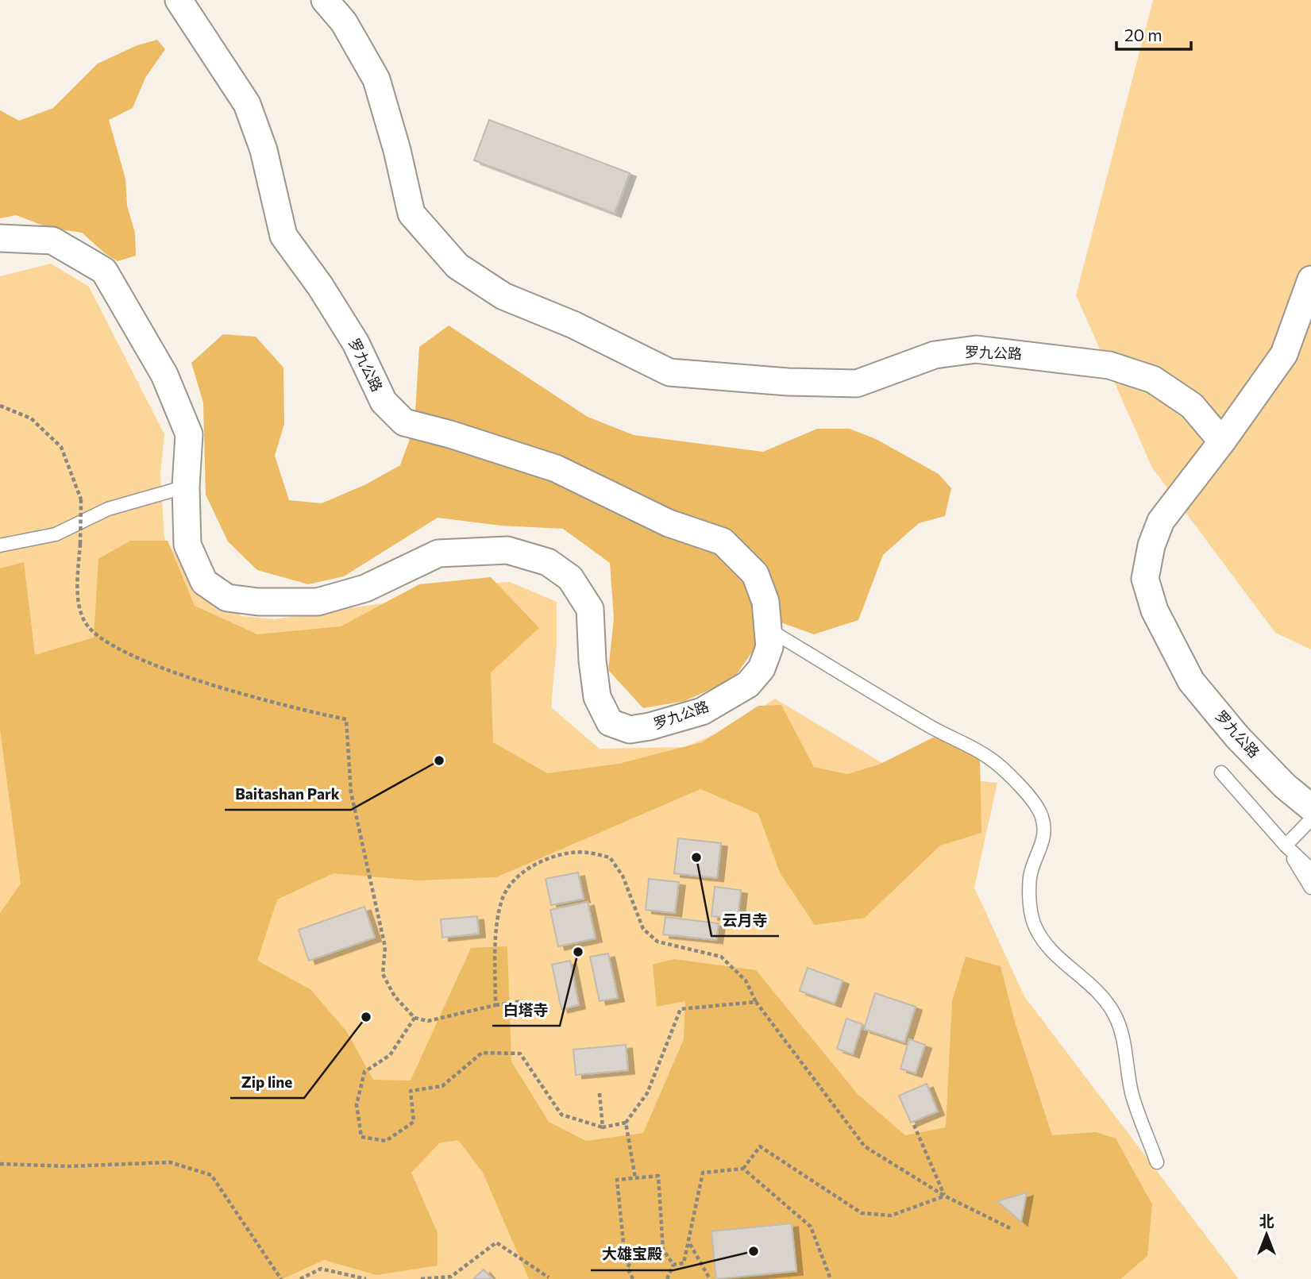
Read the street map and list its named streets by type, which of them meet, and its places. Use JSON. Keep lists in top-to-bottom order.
{
  "streets": {
    "street": ["罗九公路"]
  },
  "places": [
    "Baitashan Park",
    "云月寺",
    "白塔寺",
    "Zip line",
    "大雄宝殿"
  ],
  "scale_bar": "20 m",
  "north": "top"
}
